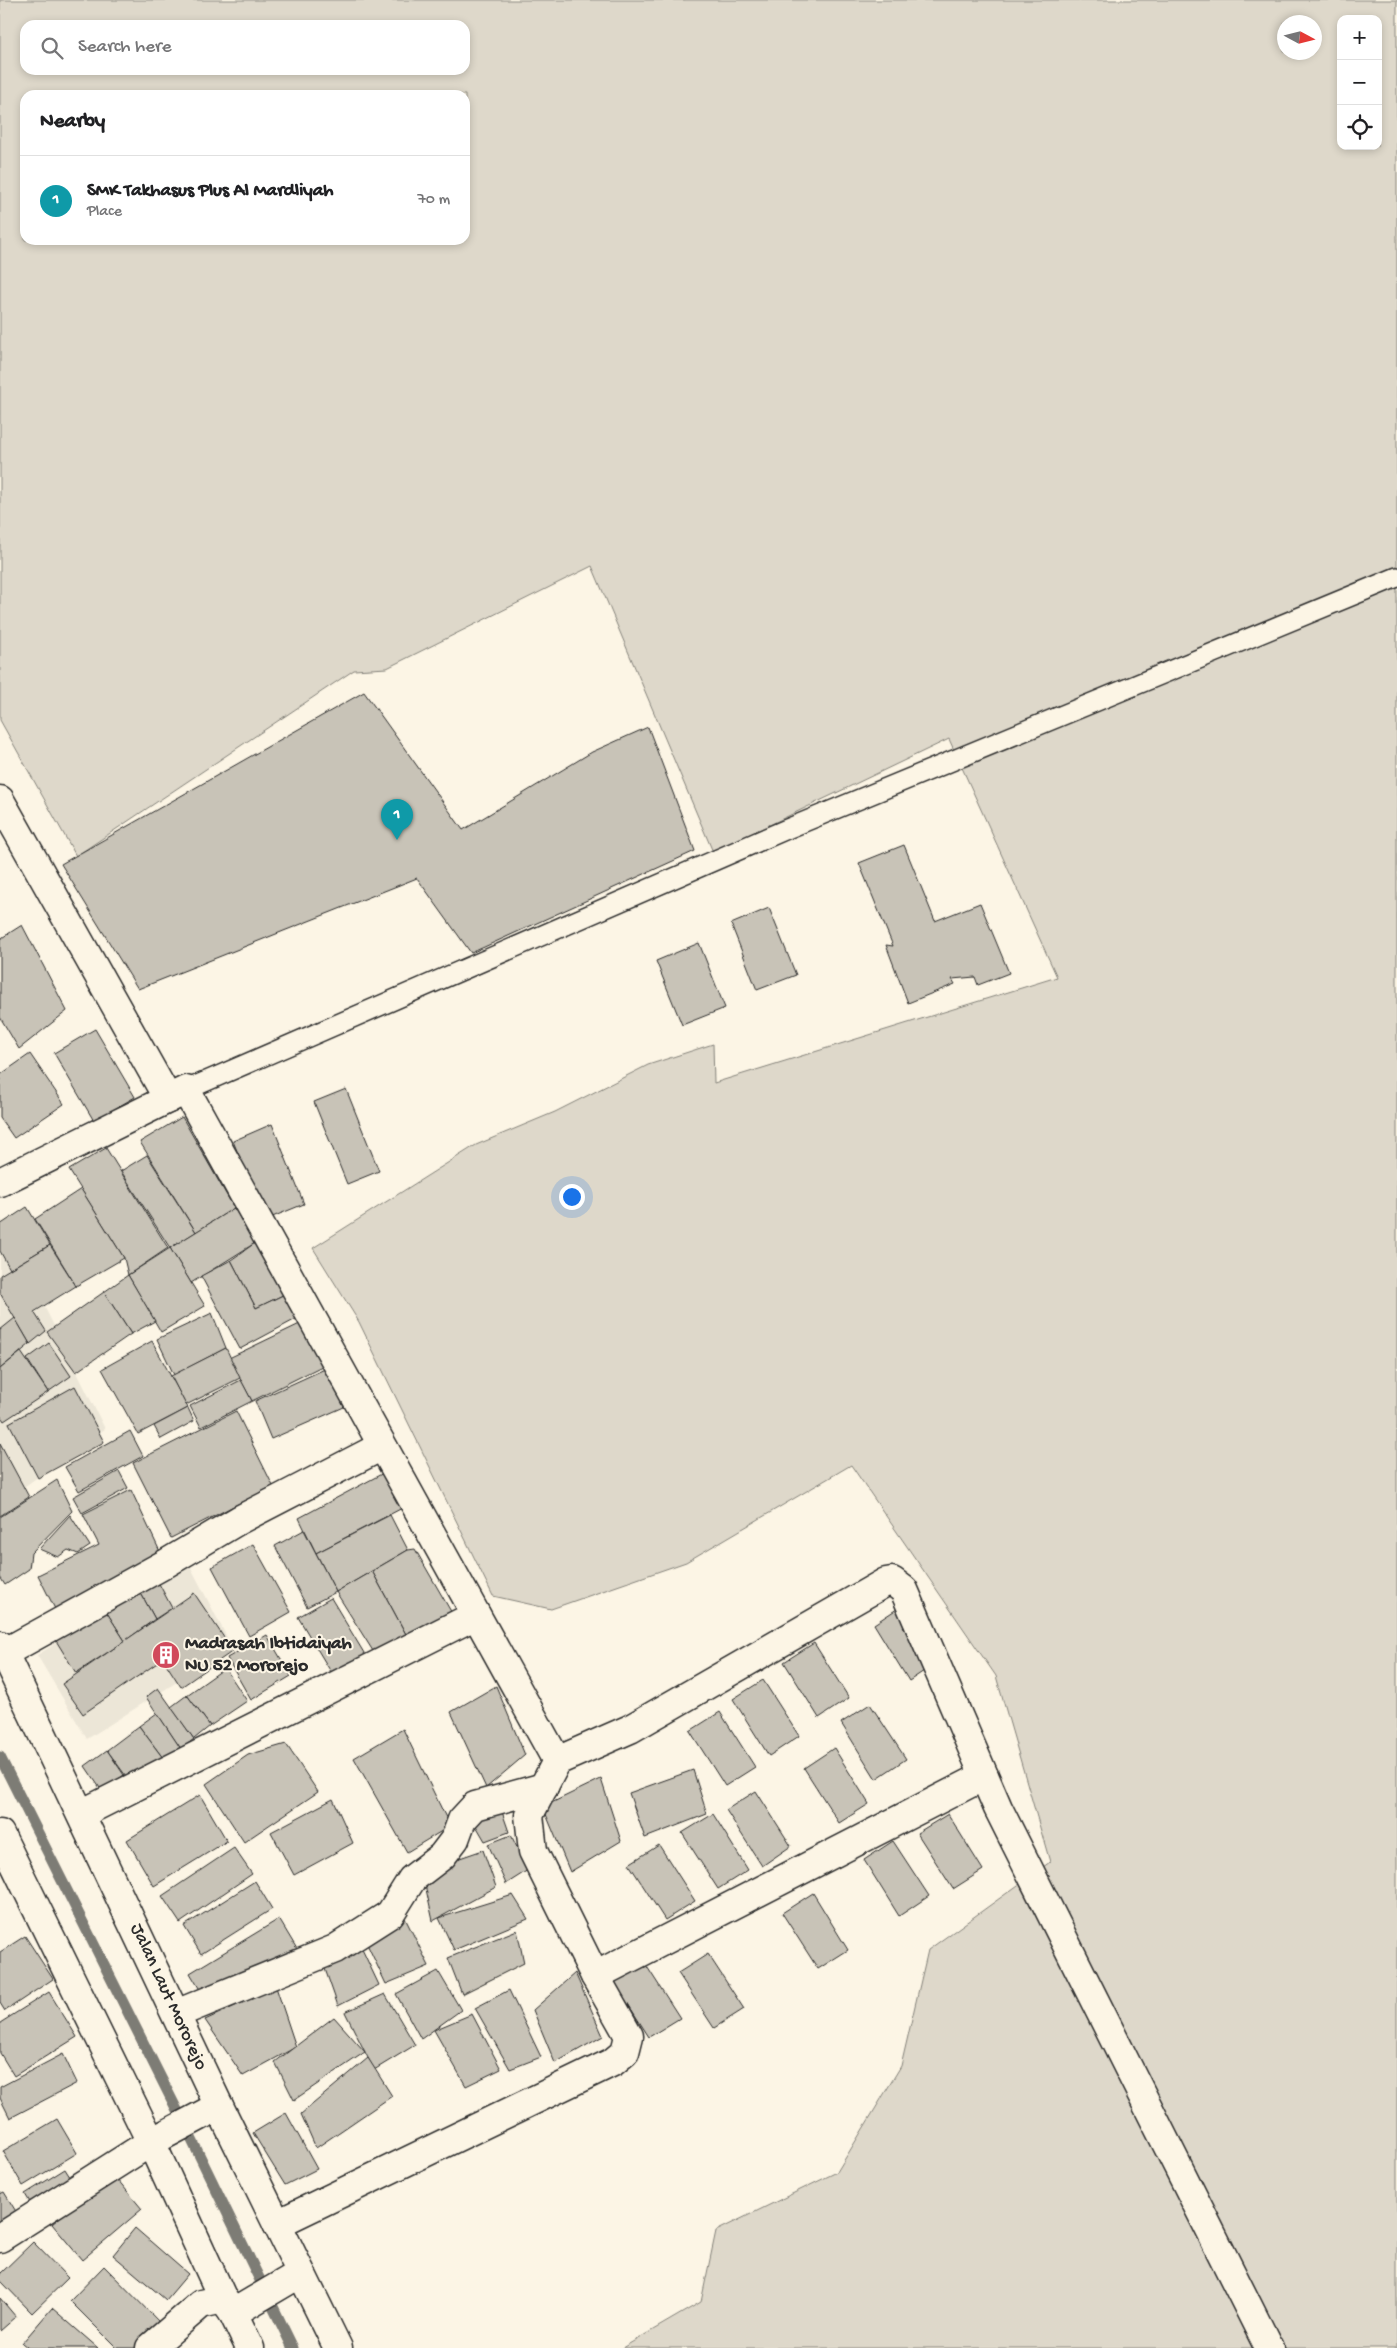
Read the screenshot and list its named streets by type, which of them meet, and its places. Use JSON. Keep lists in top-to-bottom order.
{
  "streets": {
    "street": ["Jalan Laut Mororejo"]
  },
  "places": {
    "building": ["Madrasah Ibtidaiyah NU 52 Mororejo"]
  },
  "north": "right",
  "page": {
    "map_buttons": ["+", "−"],
    "search": "Search here",
    "heading": "Nearby",
    "list": [
      {
        "mark": "1",
        "name": "SMK Takhasus Plus Al Mardliyah",
        "note": "Place",
        "value": "70 m"
      }
    ],
    "pins": "1"
  }
}
